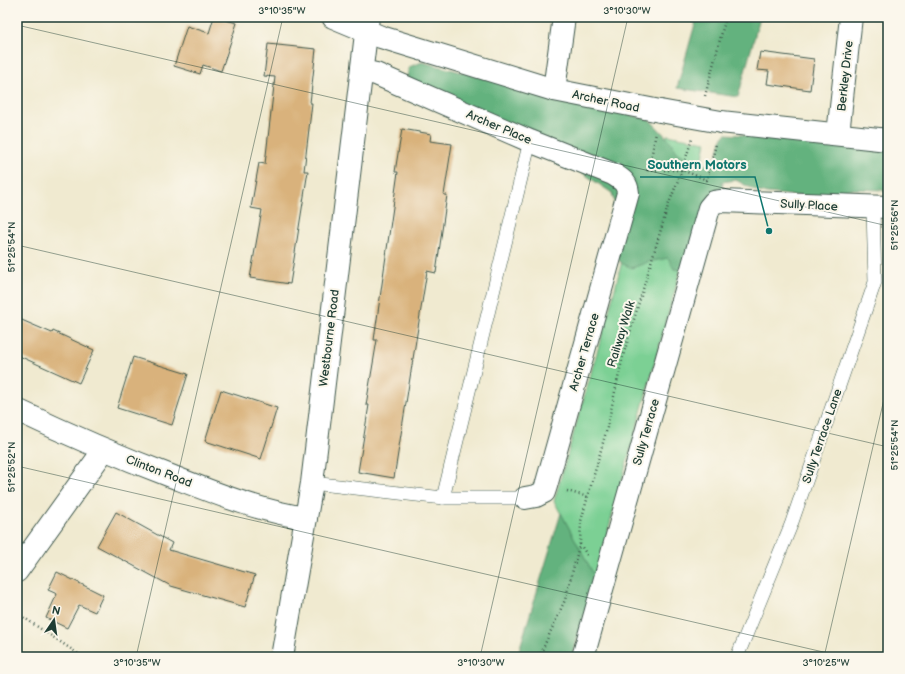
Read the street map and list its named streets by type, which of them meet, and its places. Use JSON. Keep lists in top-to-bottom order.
{
  "streets": {
    "street": [
      "Berkley Drive",
      "Archer Road",
      "Archer Place",
      "Sully Place",
      "Westbourne Road",
      "Archer Terrace",
      "Sully Terrace",
      "Clinton Road"
    ],
    "lane": ["Sully Terrace Lane"],
    "path": ["Railway Walk"]
  },
  "crossings": [
    ["Berkley Drive", "Archer Road"],
    ["Archer Road", "Westbourne Road"],
    ["Archer Place", "Westbourne Road"],
    ["Archer Place", "Archer Terrace"],
    ["Sully Place", "Sully Terrace"],
    ["Sully Place", "Sully Terrace Lane"],
    ["Westbourne Road", "Clinton Road"]
  ],
  "places": ["Southern Motors"],
  "north": "top",
  "coordinates": [
    "3°10'35\"W",
    "3°10'30\"W",
    "51°25'56\"N",
    "51°25'54\"N",
    "51°25'52\"N",
    "3°10'25\"W"
  ]
}
